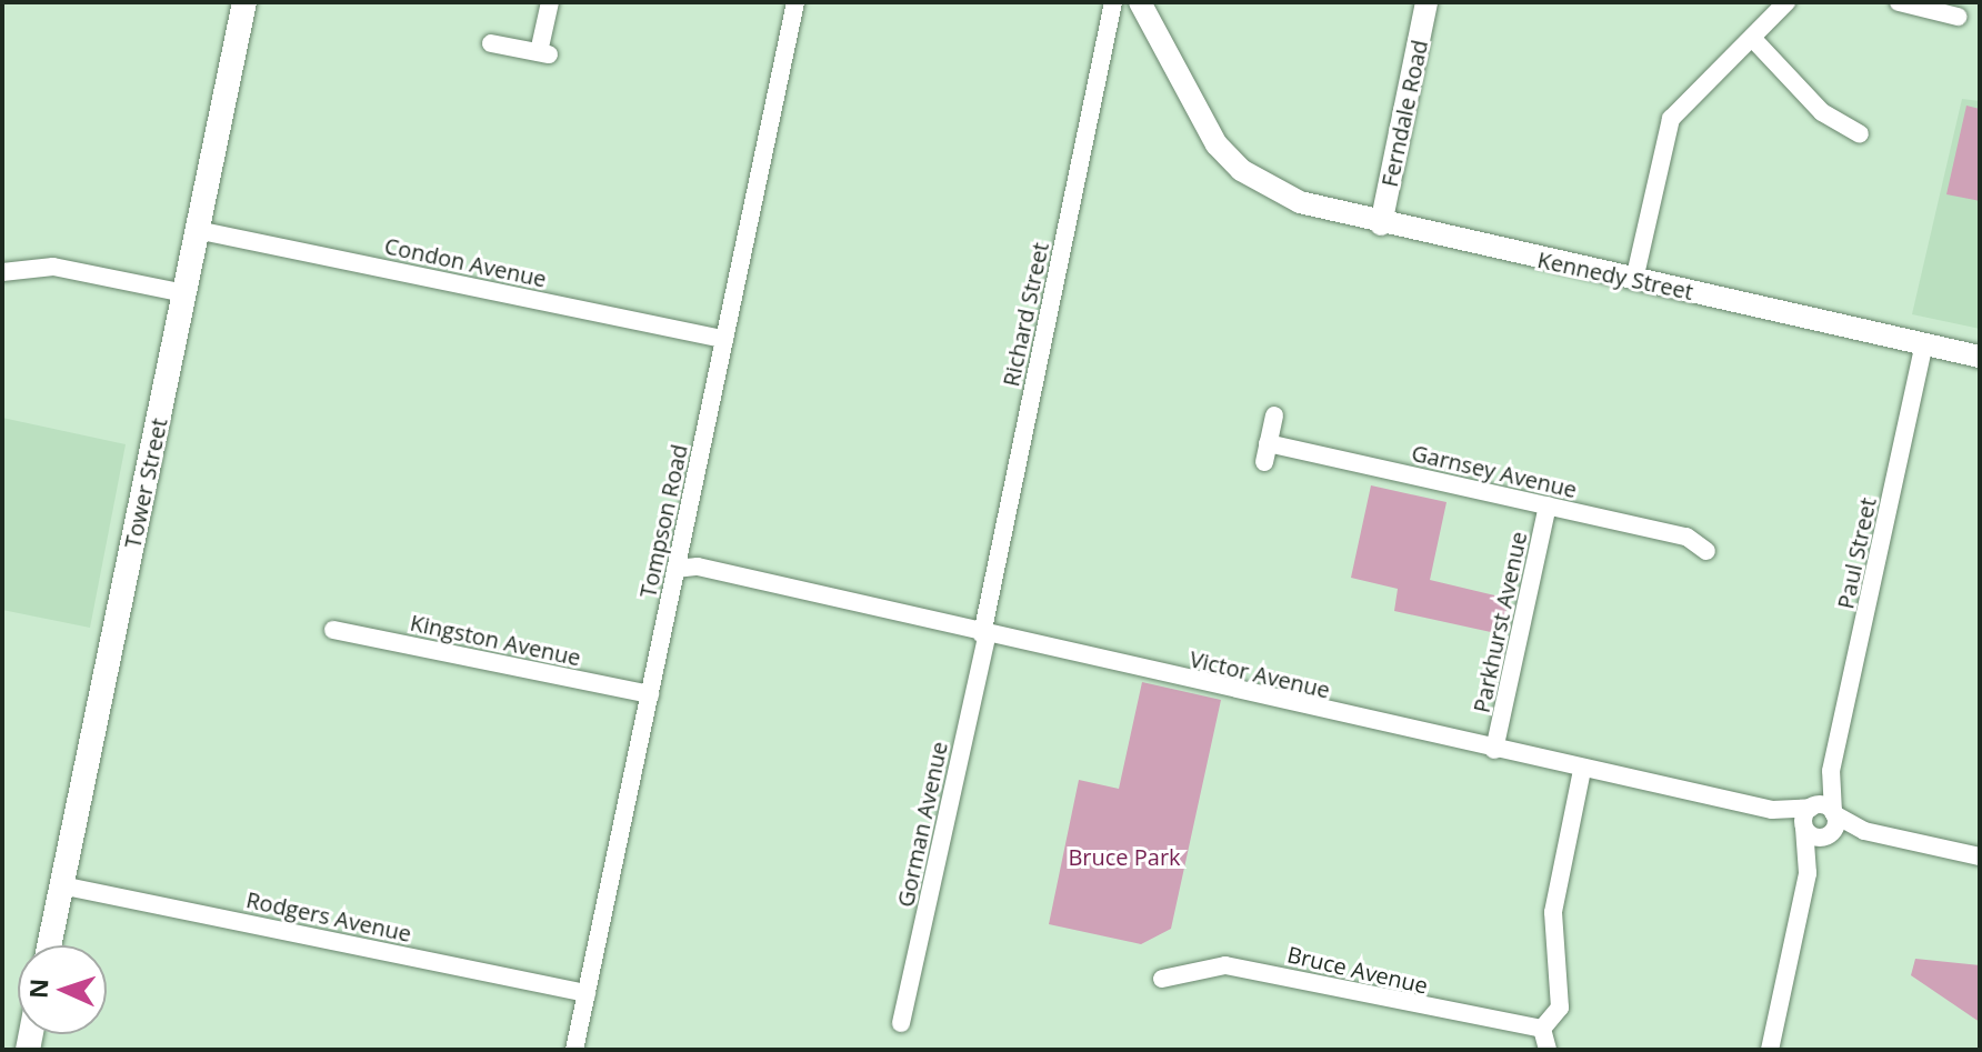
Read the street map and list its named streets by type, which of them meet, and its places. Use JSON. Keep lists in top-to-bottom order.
{
  "streets": {
    "main road": ["Tower Street"],
    "street": [
      "Ferndale Road",
      "Condon Avenue",
      "Kennedy Street",
      "Richard Street",
      "Garnsey Avenue",
      "Tompson Road",
      "Paul Street",
      "Parkhurst Avenue",
      "Kingston Avenue",
      "Victor Avenue",
      "Gorman Avenue",
      "Rodgers Avenue",
      "Bruce Avenue"
    ]
  },
  "crossings": [
    ["Ferndale Road", "Kennedy Street"],
    ["Condon Avenue", "Tower Street"],
    ["Condon Avenue", "Tompson Road"],
    ["Kennedy Street", "Paul Street"],
    ["Richard Street", "Victor Avenue"],
    ["Richard Street", "Gorman Avenue"],
    ["Garnsey Avenue", "Parkhurst Avenue"],
    ["Tower Street", "Rodgers Avenue"],
    ["Tompson Road", "Kingston Avenue"],
    ["Tompson Road", "Victor Avenue"],
    ["Tompson Road", "Rodgers Avenue"],
    ["Paul Street", "Victor Avenue"],
    ["Parkhurst Avenue", "Victor Avenue"],
    ["Victor Avenue", "Gorman Avenue"]
  ],
  "parks": ["Bruce Park"],
  "north": "left"
}
